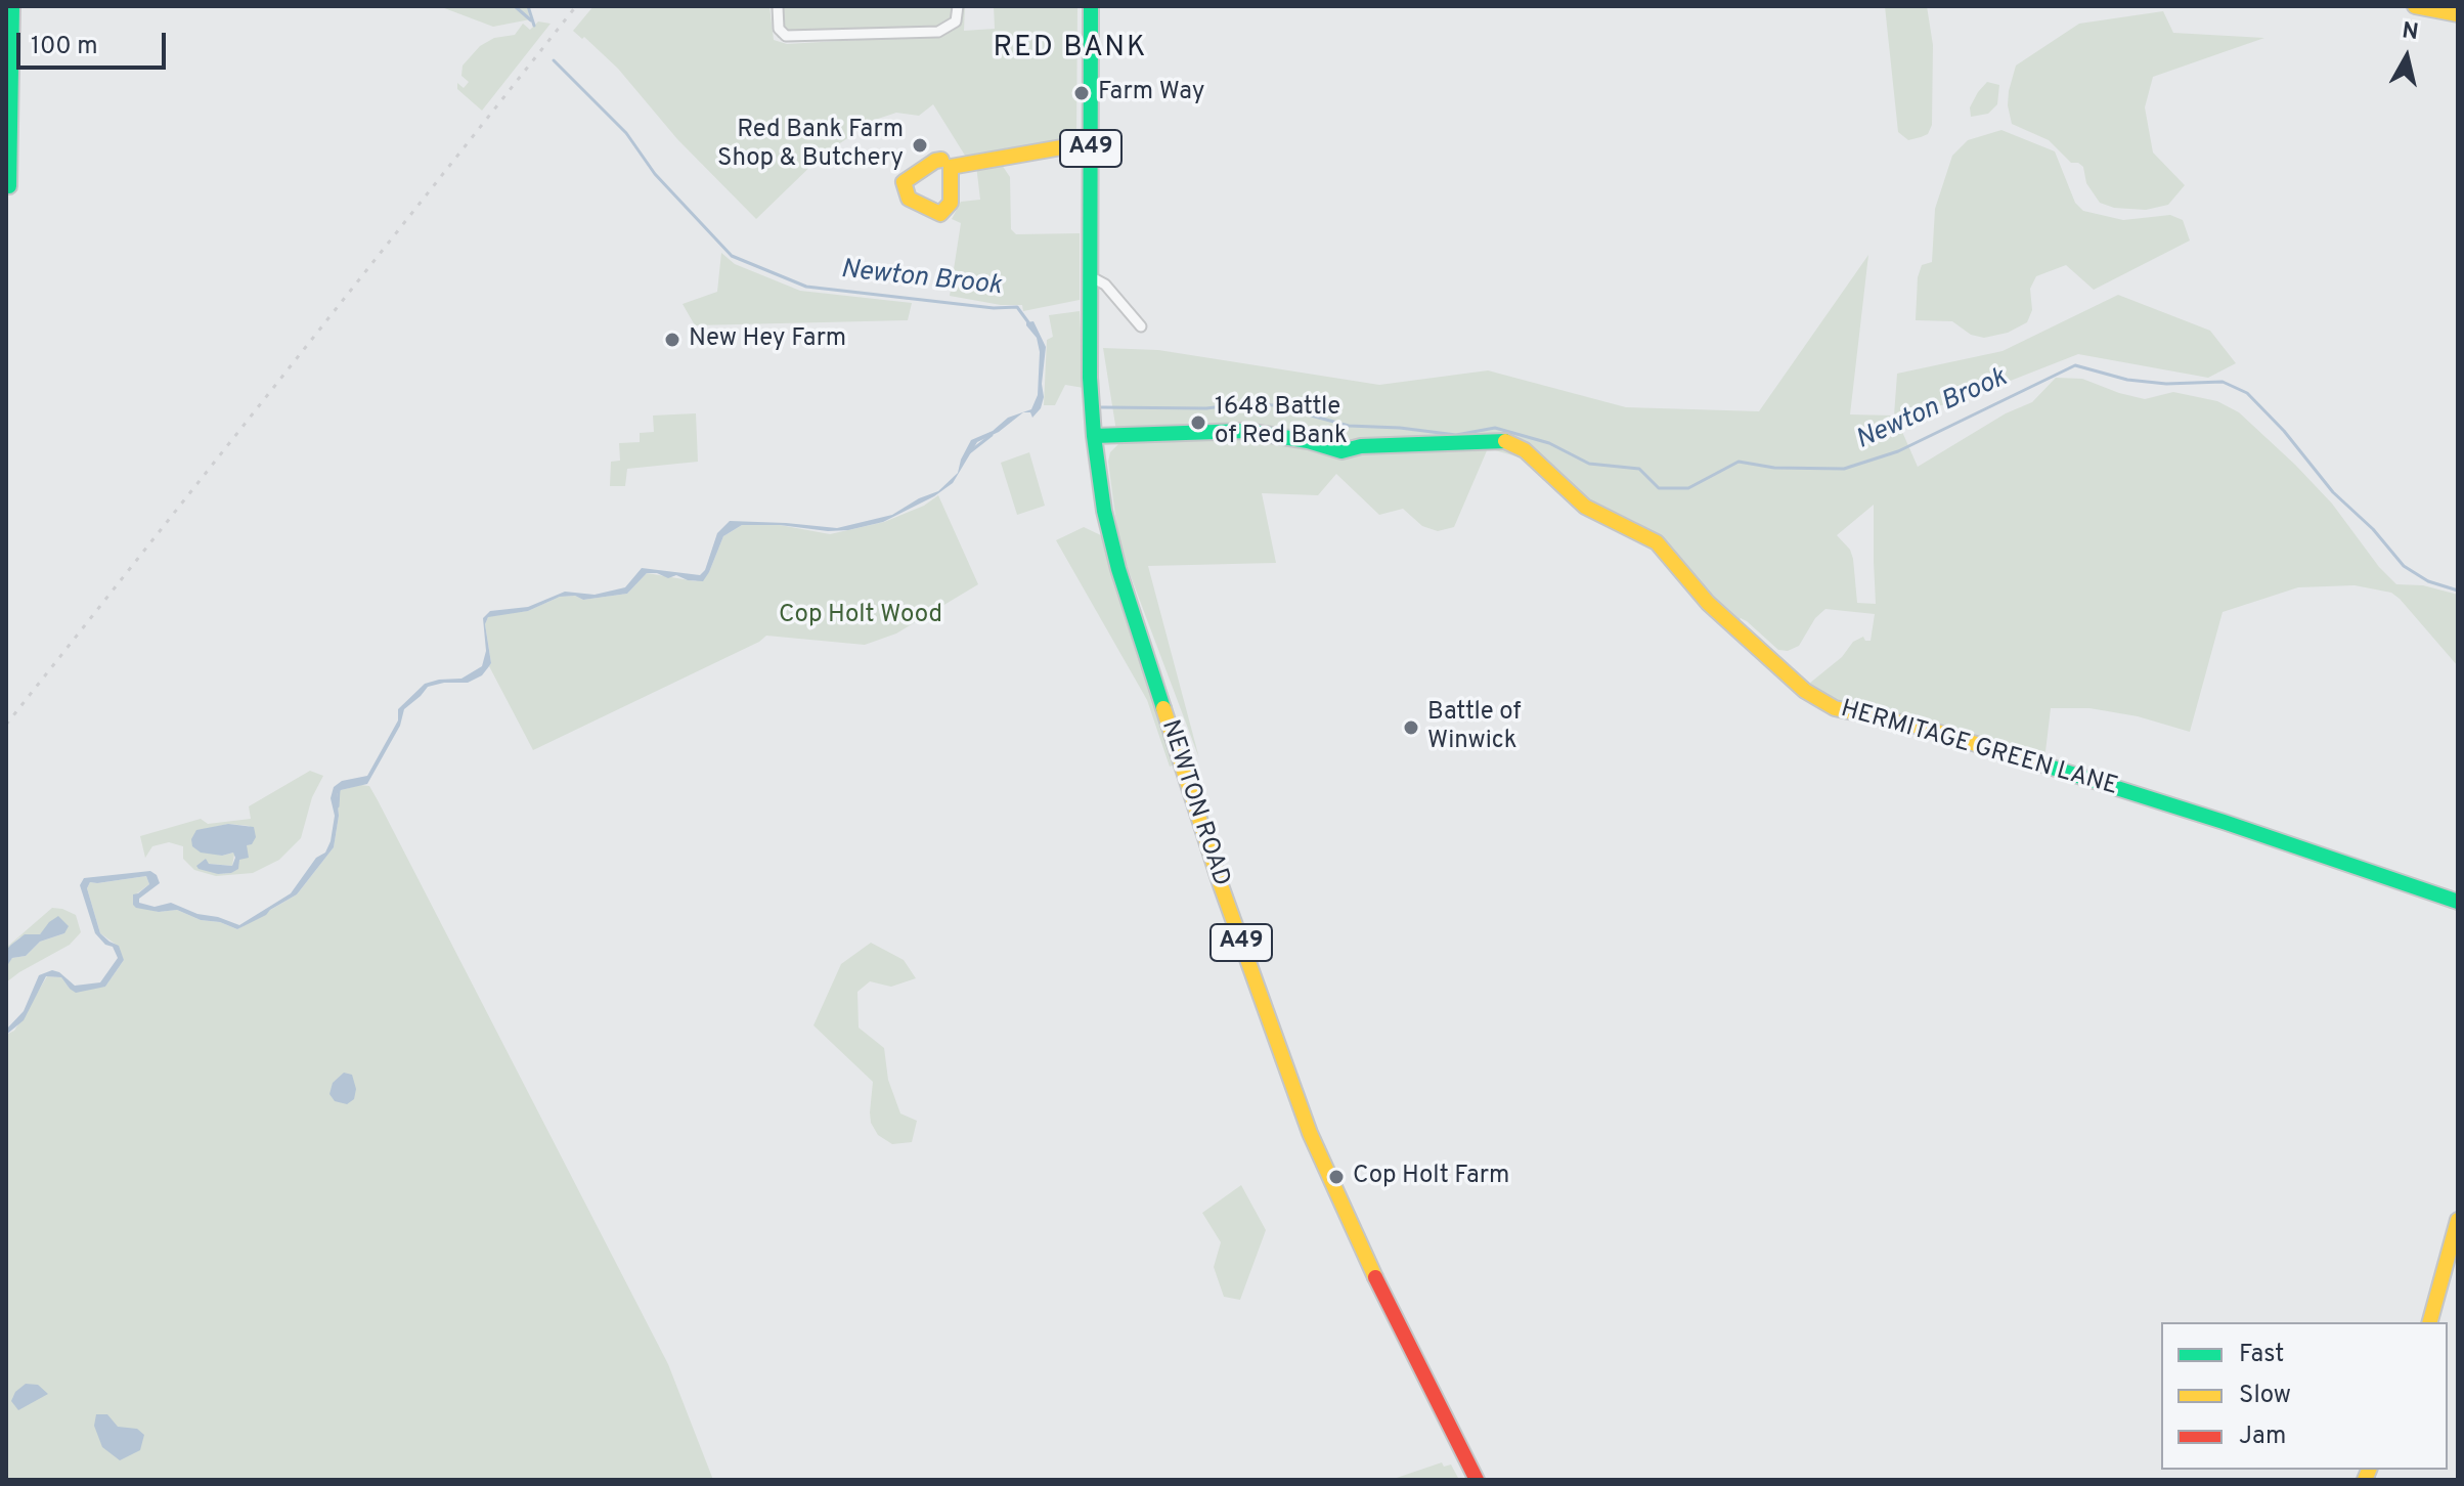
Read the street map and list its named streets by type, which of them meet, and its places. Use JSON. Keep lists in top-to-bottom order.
{
  "streets": {
    "street": ["A49", "HERMITAGE GREEN LANE", "NEWTON ROAD"]
  },
  "crossings": [
    ["A49", "NEWTON ROAD"],
    ["HERMITAGE GREEN LANE", "NEWTON ROAD"]
  ],
  "districts": ["RED BANK"],
  "water": ["Newton Brook"],
  "parks": ["Cop Holt Wood"],
  "places": [
    "Farm Way",
    "Red Bank Farm Shop & Butchery",
    "New Hey Farm",
    "1648 Battle of Red Bank",
    "Battle of Winwick",
    "Cop Holt Farm"
  ],
  "legend": ["Fast", "Slow", "Jam"],
  "scale_bar": "100 m",
  "north": "top"
}
